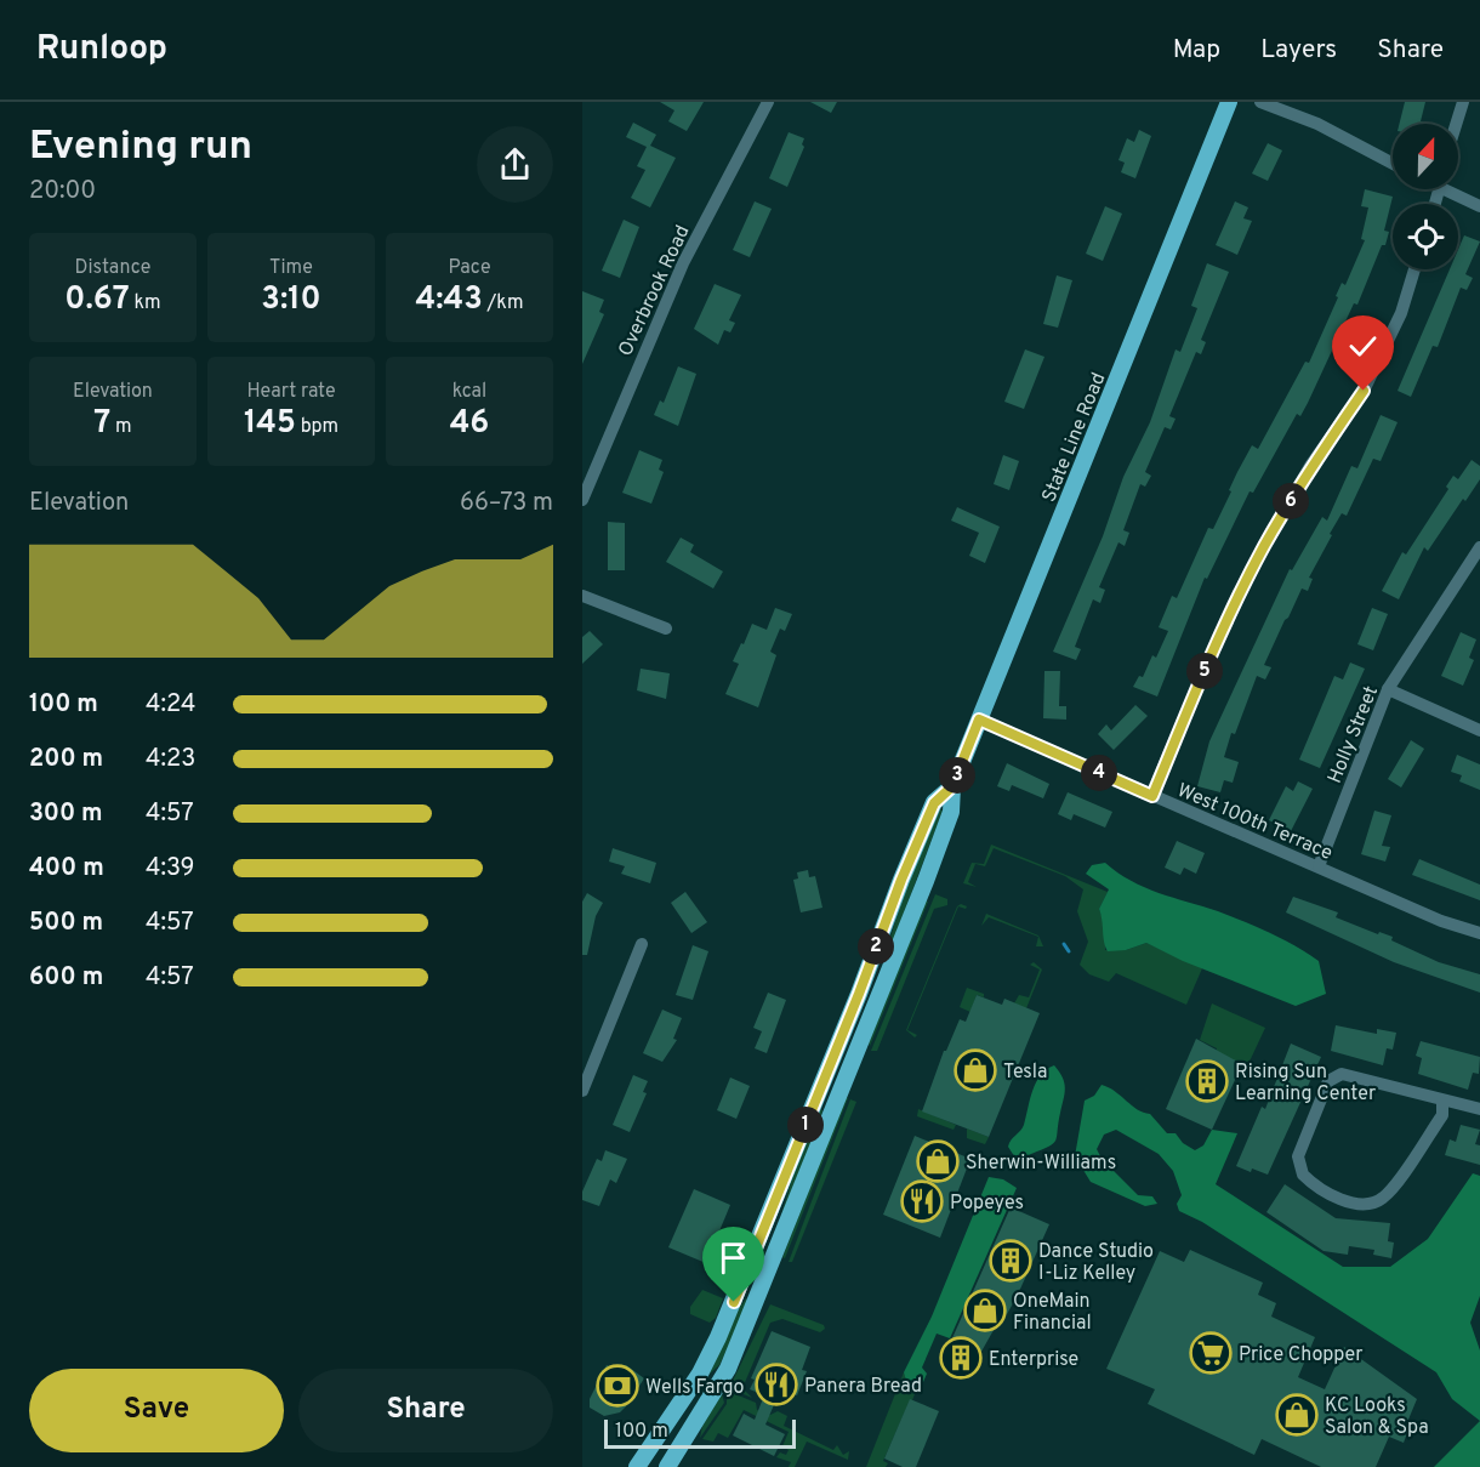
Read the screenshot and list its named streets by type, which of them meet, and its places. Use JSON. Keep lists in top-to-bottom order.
{
  "streets": {
    "main road": ["State Line Road"],
    "street": ["Overbrook Road", "Holly Street", "West 100th Terrace"]
  },
  "crossings": [
    ["State Line Road", "West 100th Terrace"],
    ["Holly Street", "West 100th Terrace"]
  ],
  "places": {
    "shop": [
      "Tesla",
      "Sherwin-Williams",
      "OneMain Financial",
      "KC Looks Salon & Spa"
    ],
    "building": ["Rising Sun Learning Center", "Dance Studio I-Liz Kelley", "Enterprise"],
    "restaurant": ["Popeyes", "Panera Bread"],
    "supermarket": ["Price Chopper"],
    "bank": ["Wells Fargo"]
  },
  "scale_bar": "100 m",
  "north": "top",
  "page": {
    "header": "Runloop",
    "nav": ["Map", "Layers", "Share"],
    "heading": ["Evening run", "20:00"],
    "stats": [
      ["Distance", "0.67 km"],
      ["Time", "3:10"],
      ["Pace", "4:43 /km"],
      ["Elevation", "7 m"],
      ["Heart rate", "145 bpm"],
      ["kcal", "46"]
    ],
    "chart": ["Elevation", "66–73 m"],
    "pins": [
      "6",
      "5",
      "4",
      "3",
      "2",
      "1"
    ],
    "list": [
      {
        "name": "100 m",
        "note": "4:24"
      },
      {
        "name": "200 m",
        "note": "4:23"
      },
      {
        "name": "300 m",
        "note": "4:57"
      },
      {
        "name": "400 m",
        "note": "4:39"
      },
      {
        "name": "500 m",
        "note": "4:57"
      },
      {
        "name": "600 m",
        "note": "4:57"
      }
    ],
    "buttons": ["Save", "Share"],
    "scale": "100 m"
  }
}
